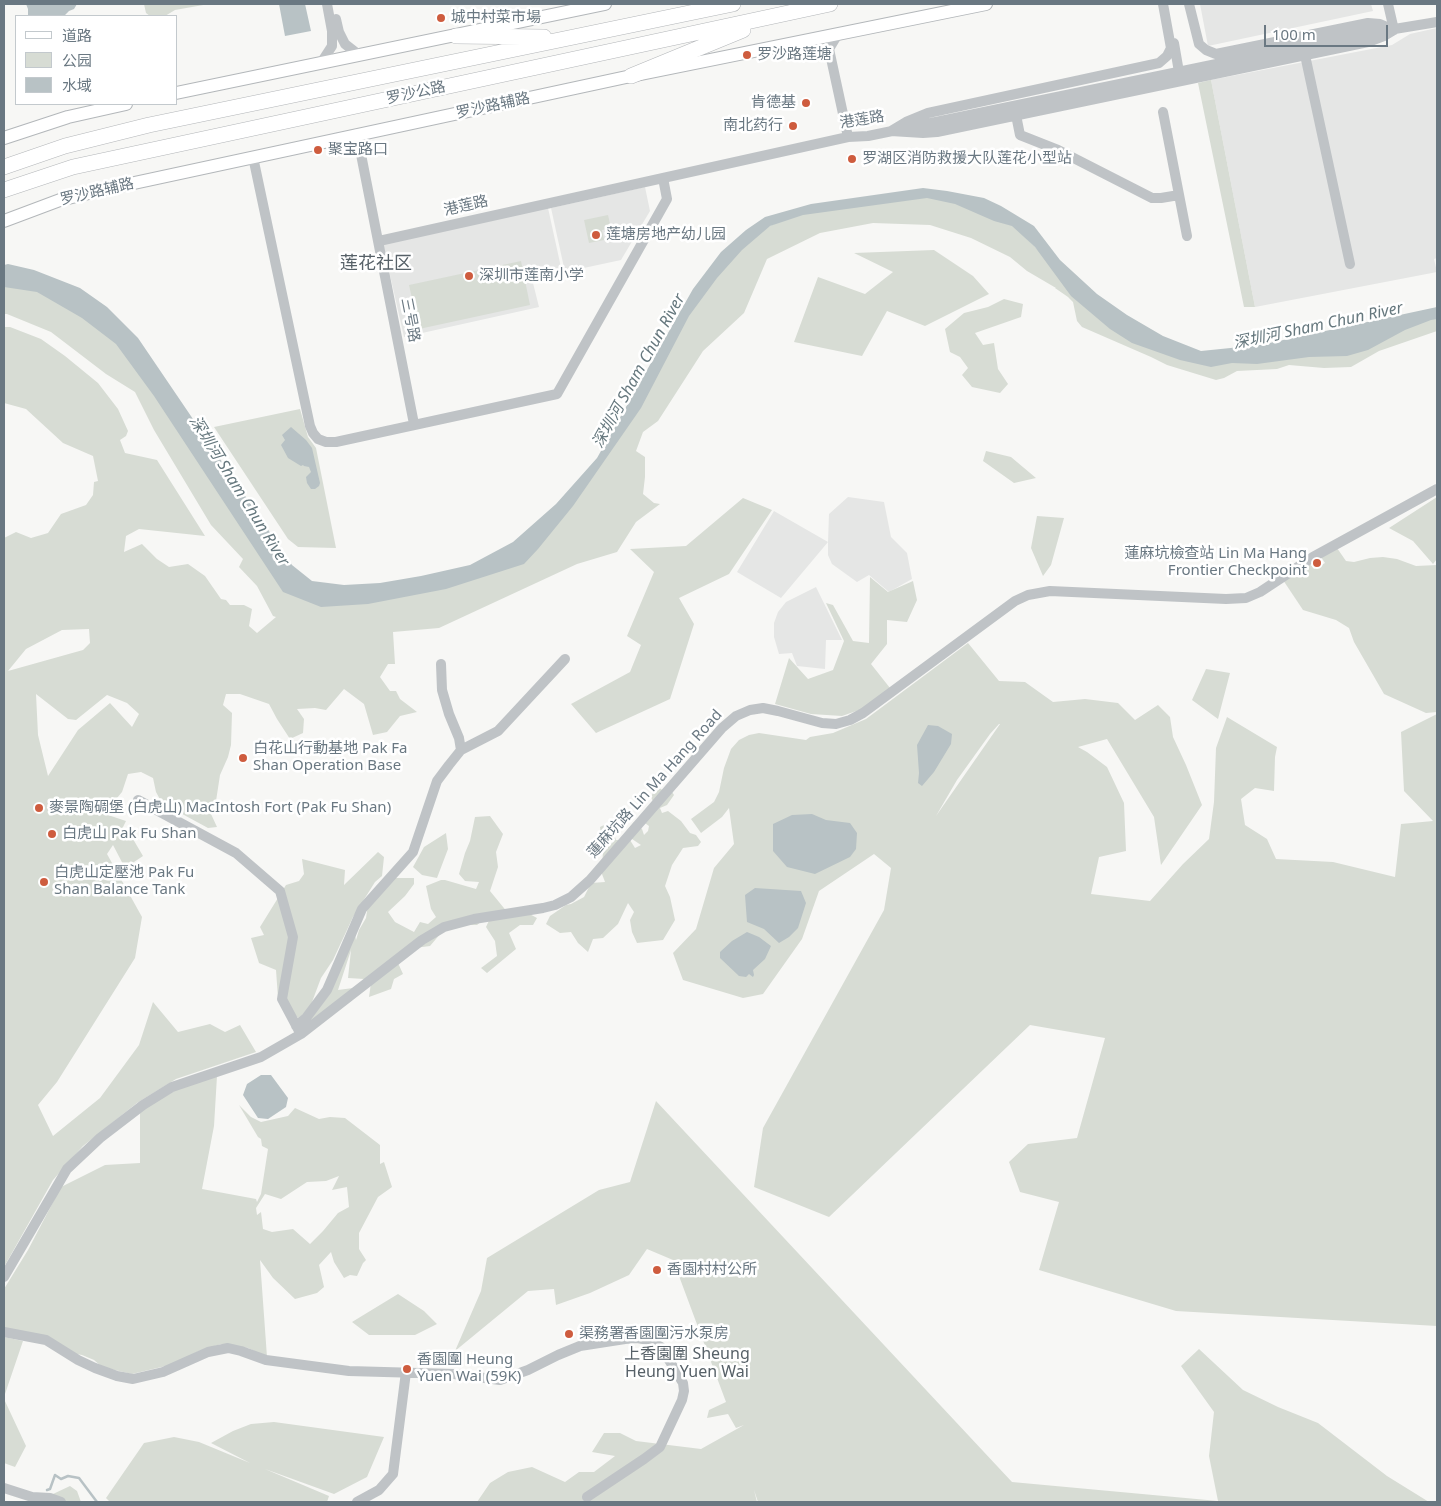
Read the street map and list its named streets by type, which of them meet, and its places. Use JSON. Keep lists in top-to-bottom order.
{
  "streets": {
    "highway": ["罗沙公路"],
    "main road": ["罗沙路辅路"],
    "street": ["港莲路", "三号路", "蓮麻坑路 Lin Ma Hang Road"]
  },
  "crossings": [
    ["罗沙路辅路", "三号路"],
    ["港莲路", "三号路"]
  ],
  "districts": ["莲花社区", "上香園圍 Sheung Heung Yuen Wai"],
  "water": ["深圳河 Sham Chun River"],
  "places": [
    "城中村菜市場",
    "罗沙路莲塘",
    "肯德基",
    "南北药行",
    "聚宝路口",
    "罗湖区消防救援大队莲花小型站",
    "莲塘房地产幼儿园",
    "深圳市莲南小学",
    "蓮麻坑檢查站 Lin Ma Hang Frontier Checkpoint",
    "白花山行動基地 Pak Fa Shan Operation Base",
    "麥景陶碉堡 (白虎山) MacIntosh Fort (Pak Fu Shan)",
    "白虎山 Pak Fu Shan",
    "白虎山定壓池 Pak Fu Shan Balance Tank",
    "香園村村公所",
    "渠務署香園圍污水泵房",
    "香園圍 Heung Yuen Wai (59K)"
  ],
  "legend": ["道路", "公园", "水域"],
  "scale_bar": "100 m"
}
